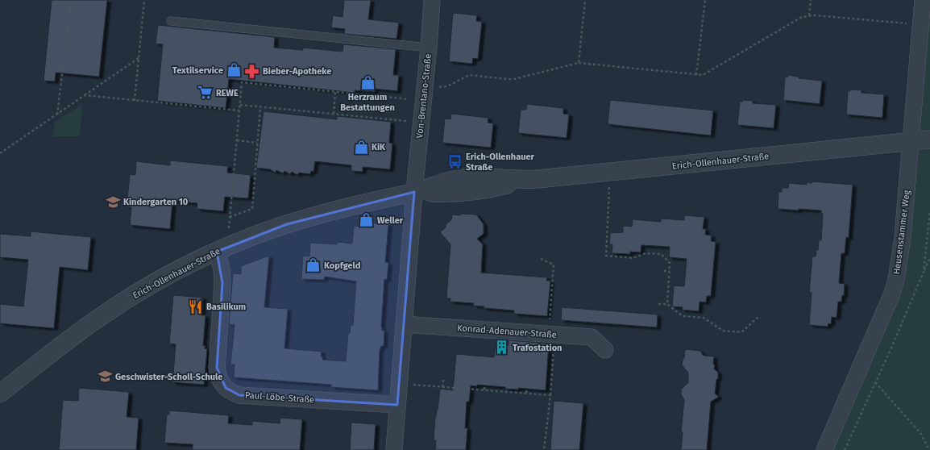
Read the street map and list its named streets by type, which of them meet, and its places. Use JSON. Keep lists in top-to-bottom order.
{
  "streets": {
    "street": [
      "Von-Brentano-Straße",
      "Erich-Ollenhauer-Straße",
      "Heusenstammer Weg",
      "Konrad-Adenauer-Straße",
      "Paul-Löbe-Straße"
    ]
  },
  "crossings": [
    ["Von-Brentano-Straße", "Erich-Ollenhauer-Straße"],
    ["Erich-Ollenhauer-Straße", "Heusenstammer Weg"],
    ["Erich-Ollenhauer-Straße", "Paul-Löbe-Straße"]
  ],
  "places": {
    "shop": [
      "Textilservice",
      "Herzraum Bestattungen",
      "KiK",
      "Weller",
      "Kopfgeld"
    ],
    "pharmacy": ["Bieber-Apotheke"],
    "supermarket": ["REWE"],
    "bus stop": ["Erich-Ollenhauer Straße"],
    "school or university": ["Kindergarten 10", "Geschwister-Scholl-Schule"],
    "restaurant": ["Basilikum"],
    "building": ["Trafostation"]
  }
}
